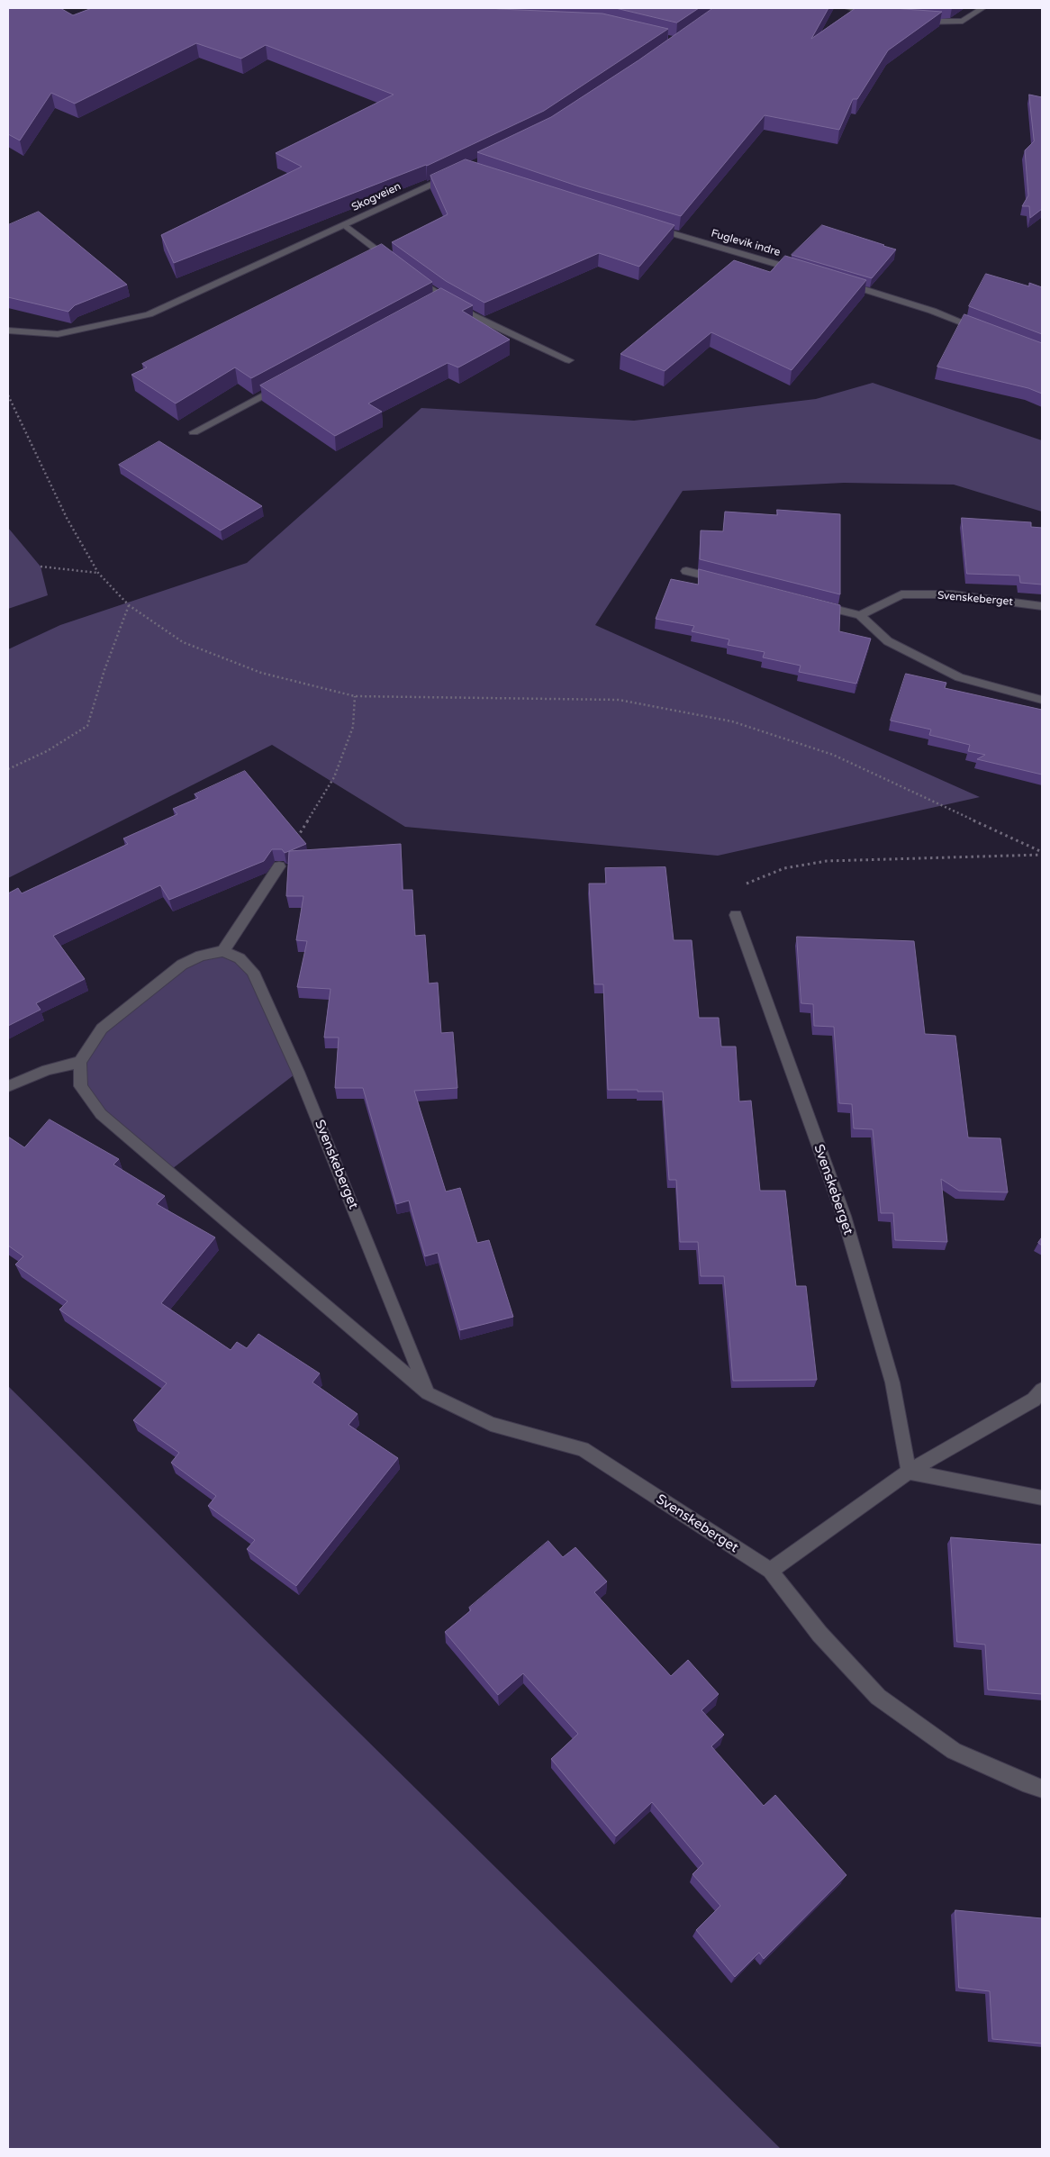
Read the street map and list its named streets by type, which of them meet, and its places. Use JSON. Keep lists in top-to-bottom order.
{
  "streets": {
    "street": ["Skogveien", "Fuglevik indre", "Svenskeberget"]
  }
}
